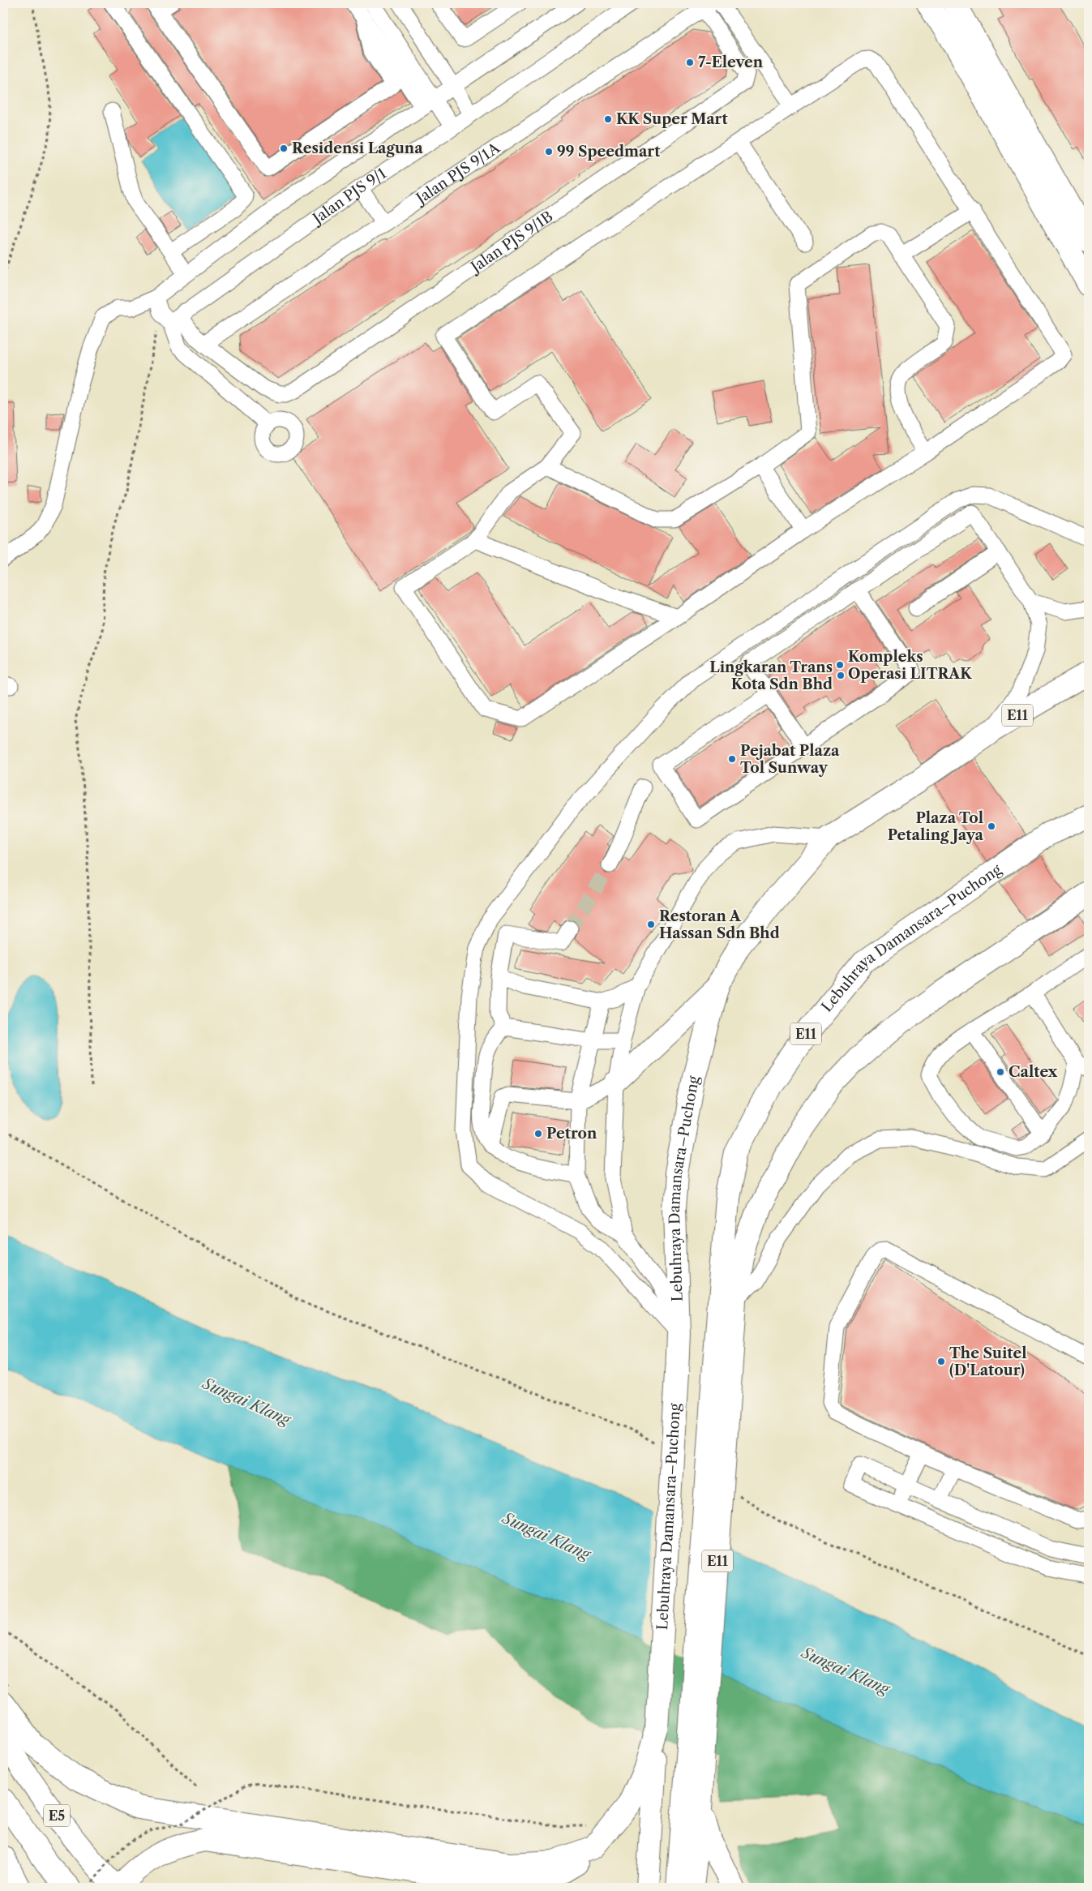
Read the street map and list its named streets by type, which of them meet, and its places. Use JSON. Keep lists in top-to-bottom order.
{
  "streets": {
    "highway": ["E11", "Lebuhraya Damansara–Puchong", "E5"],
    "street": ["Jalan PJS 9/1A", "Jalan PJS 9/1", "Jalan PJS 9/1B"]
  },
  "crossings": [
    ["Jalan PJS 9/1A", "Jalan PJS 9/1B"]
  ],
  "water": ["Sungai Klang"],
  "places": [
    "7-Eleven",
    "KK Super Mart",
    "Residensi Laguna",
    "99 Speedmart",
    "Kompleks Operasi LITRAK",
    "Lingkaran Trans Kota Sdn Bhd",
    "Pejabat Plaza Tol Sunway",
    "Plaza Tol Petaling Jaya",
    "Restoran A Hassan Sdn Bhd",
    "Caltex",
    "Petron",
    "The Suitel (D'Latour)"
  ]
}
